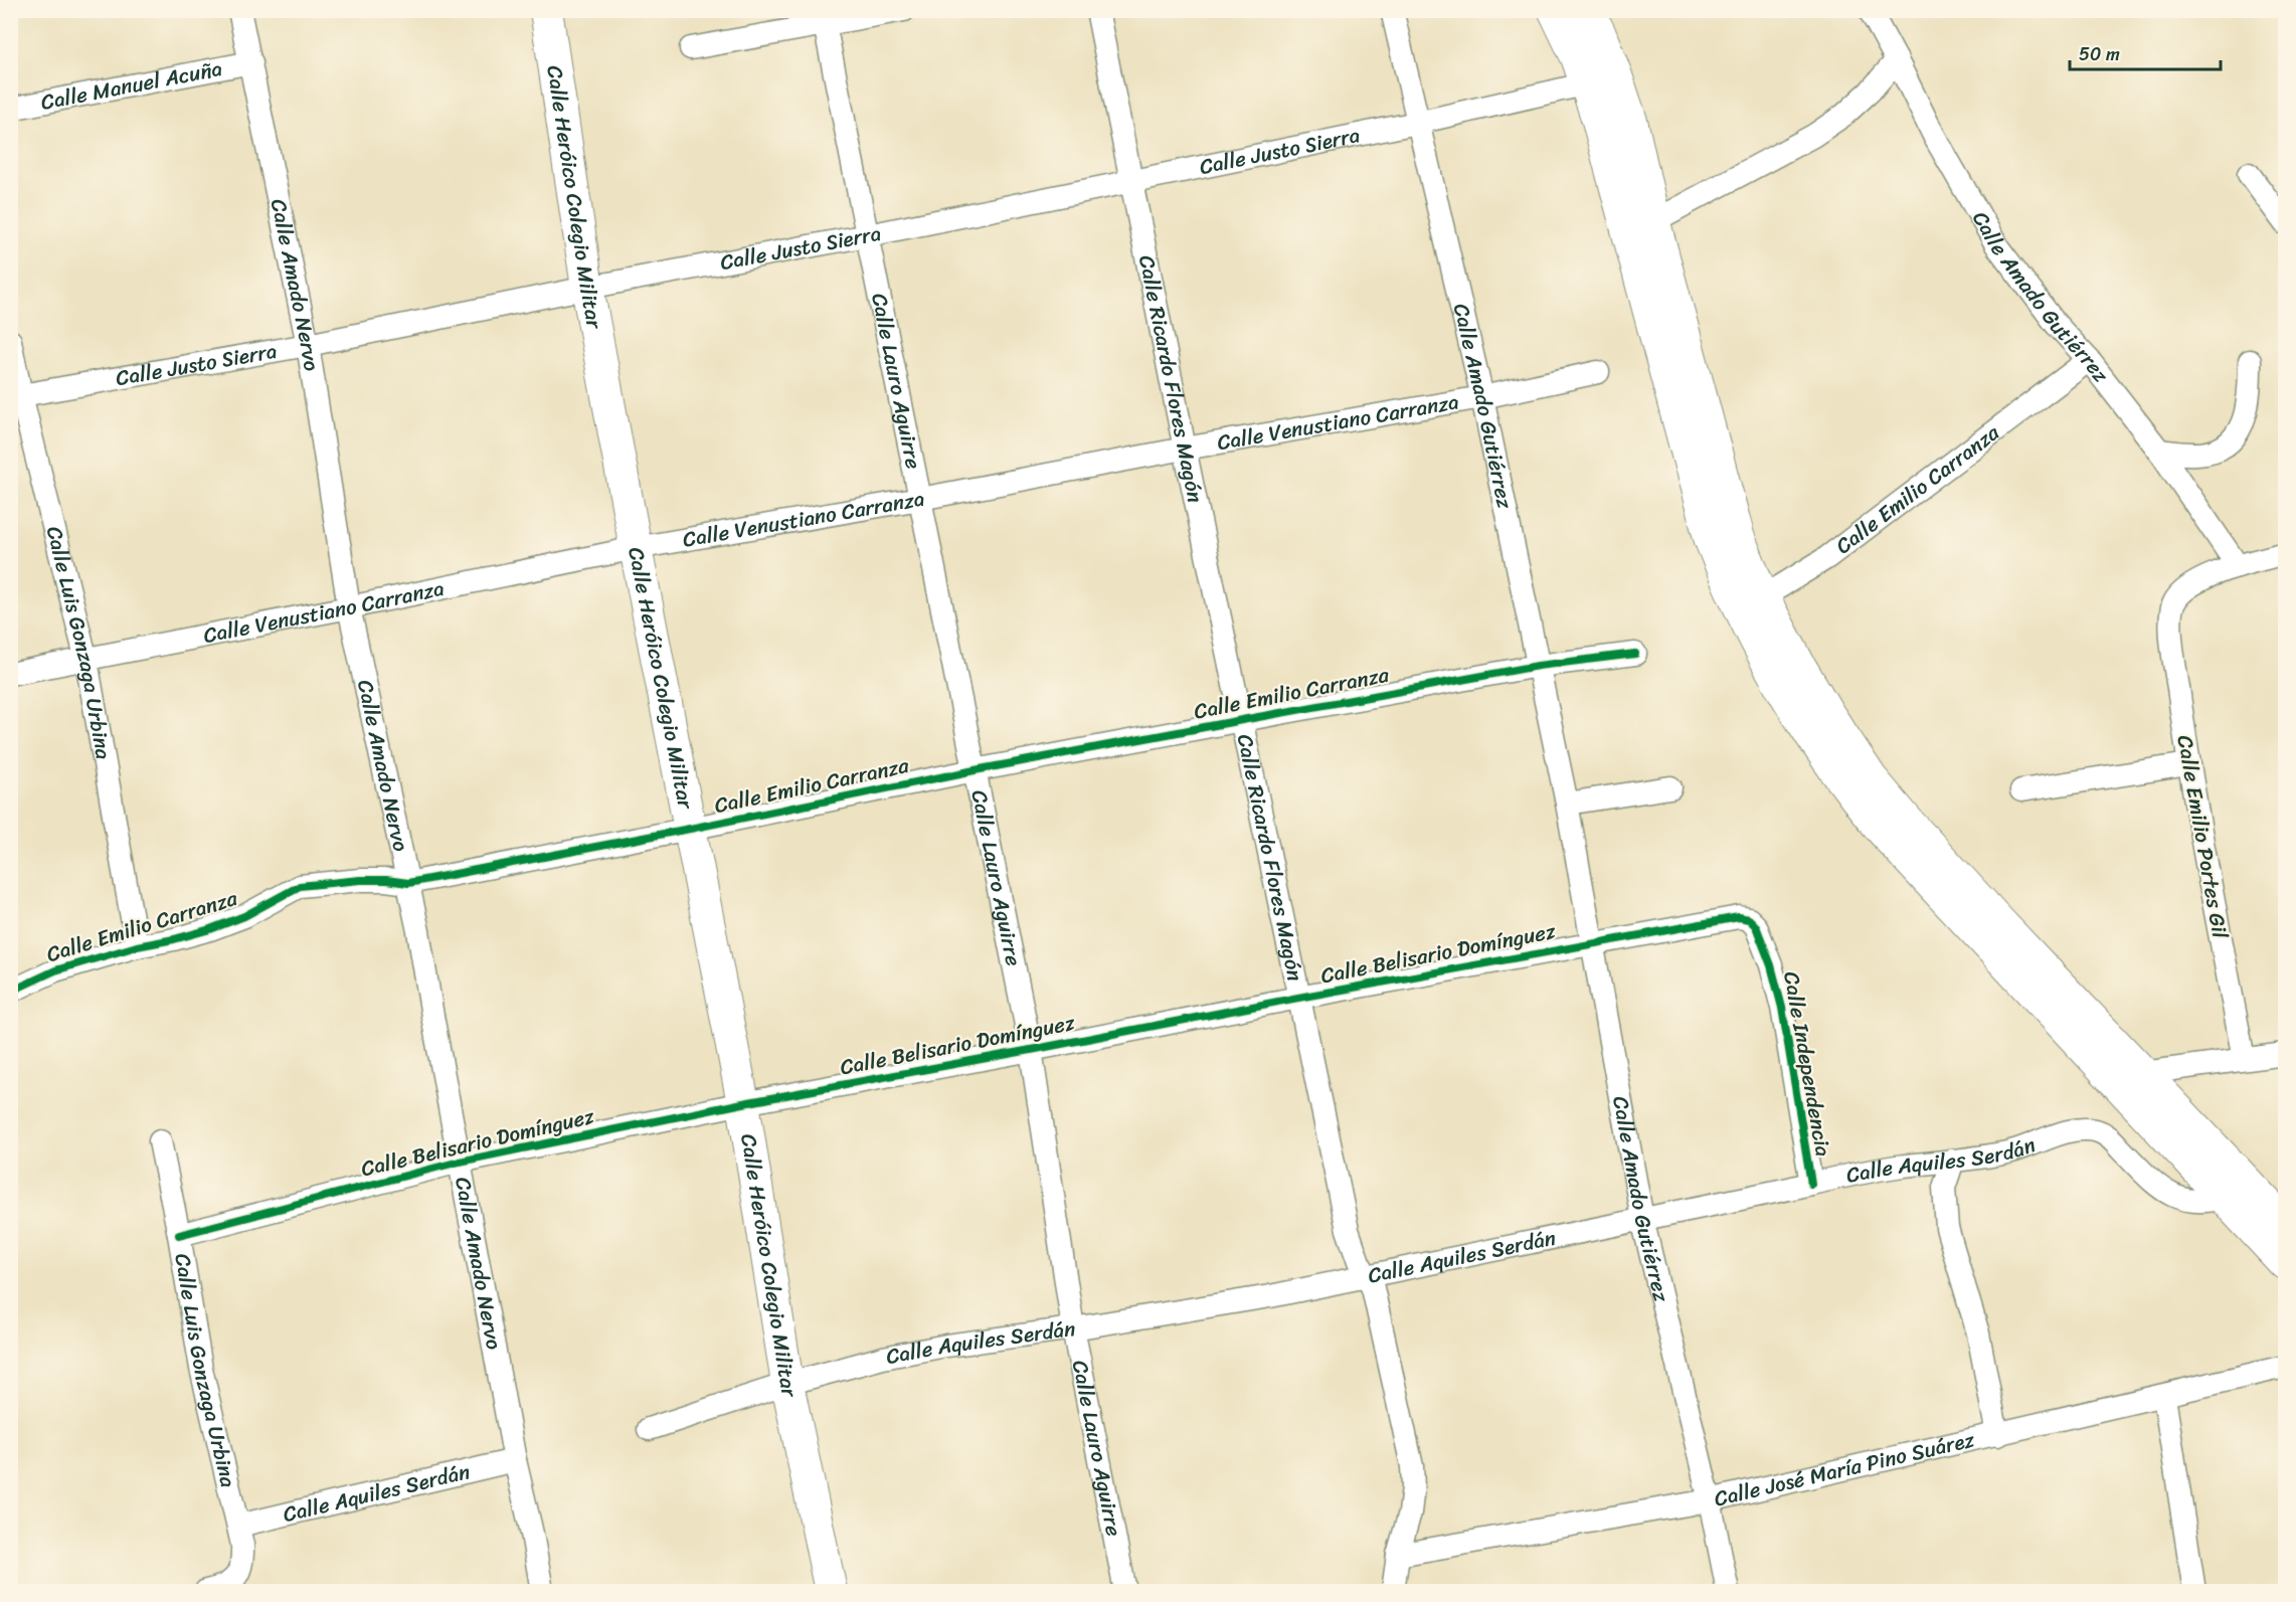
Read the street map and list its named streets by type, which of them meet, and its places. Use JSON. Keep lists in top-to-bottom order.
{
  "streets": {
    "main road": ["Calle Heróico Colegio Militar"],
    "street": [
      "Calle Manuel Acuña",
      "Calle Justo Sierra",
      "Calle Amado Nervo",
      "Calle Amado Gutiérrez",
      "Calle Ricardo Flores Magón",
      "Calle Lauro Aguirre",
      "Calle Venustiano Carranza",
      "Calle Emilio Carranza",
      "Calle Luis Gonzaga Urbina",
      "Calle Emilio Portes Gil",
      "Calle Belisario Domínguez",
      "Calle Independencia",
      "Calle Aquiles Serdán",
      "Calle José María Pino Suárez"
    ]
  },
  "crossings": [
    ["Calle Manuel Acuña", "Calle Amado Nervo"],
    ["Calle Justo Sierra", "Calle Heróico Colegio Militar"],
    ["Calle Justo Sierra", "Calle Amado Nervo"],
    ["Calle Justo Sierra", "Calle Amado Gutiérrez"],
    ["Calle Justo Sierra", "Calle Ricardo Flores Magón"],
    ["Calle Justo Sierra", "Calle Lauro Aguirre"],
    ["Calle Justo Sierra", "Calle Luis Gonzaga Urbina"],
    ["Calle Heróico Colegio Militar", "Calle Venustiano Carranza"],
    ["Calle Heróico Colegio Militar", "Calle Emilio Carranza"],
    ["Calle Heróico Colegio Militar", "Calle Belisario Domínguez"],
    ["Calle Heróico Colegio Militar", "Calle Aquiles Serdán"],
    ["Calle Amado Nervo", "Calle Venustiano Carranza"],
    ["Calle Amado Nervo", "Calle Emilio Carranza"],
    ["Calle Amado Nervo", "Calle Belisario Domínguez"],
    ["Calle Amado Nervo", "Calle Aquiles Serdán"],
    ["Calle Amado Gutiérrez", "Calle Venustiano Carranza"],
    ["Calle Amado Gutiérrez", "Calle Emilio Carranza"],
    ["Calle Amado Gutiérrez", "Calle Emilio Portes Gil"],
    ["Calle Amado Gutiérrez", "Calle Belisario Domínguez"],
    ["Calle Amado Gutiérrez", "Calle Aquiles Serdán"],
    ["Calle Amado Gutiérrez", "Calle José María Pino Suárez"],
    ["Calle Ricardo Flores Magón", "Calle Venustiano Carranza"],
    ["Calle Ricardo Flores Magón", "Calle Emilio Carranza"],
    ["Calle Ricardo Flores Magón", "Calle Belisario Domínguez"],
    ["Calle Ricardo Flores Magón", "Calle Aquiles Serdán"],
    ["Calle Ricardo Flores Magón", "Calle José María Pino Suárez"],
    ["Calle Lauro Aguirre", "Calle Venustiano Carranza"],
    ["Calle Lauro Aguirre", "Calle Emilio Carranza"],
    ["Calle Lauro Aguirre", "Calle Belisario Domínguez"],
    ["Calle Lauro Aguirre", "Calle Aquiles Serdán"],
    ["Calle Venustiano Carranza", "Calle Luis Gonzaga Urbina"],
    ["Calle Emilio Carranza", "Calle Luis Gonzaga Urbina"],
    ["Calle Luis Gonzaga Urbina", "Calle Belisario Domínguez"],
    ["Calle Luis Gonzaga Urbina", "Calle Aquiles Serdán"],
    ["Calle Belisario Domínguez", "Calle Independencia"],
    ["Calle Independencia", "Calle Aquiles Serdán"]
  ],
  "scale_bar": "50 m"
}
